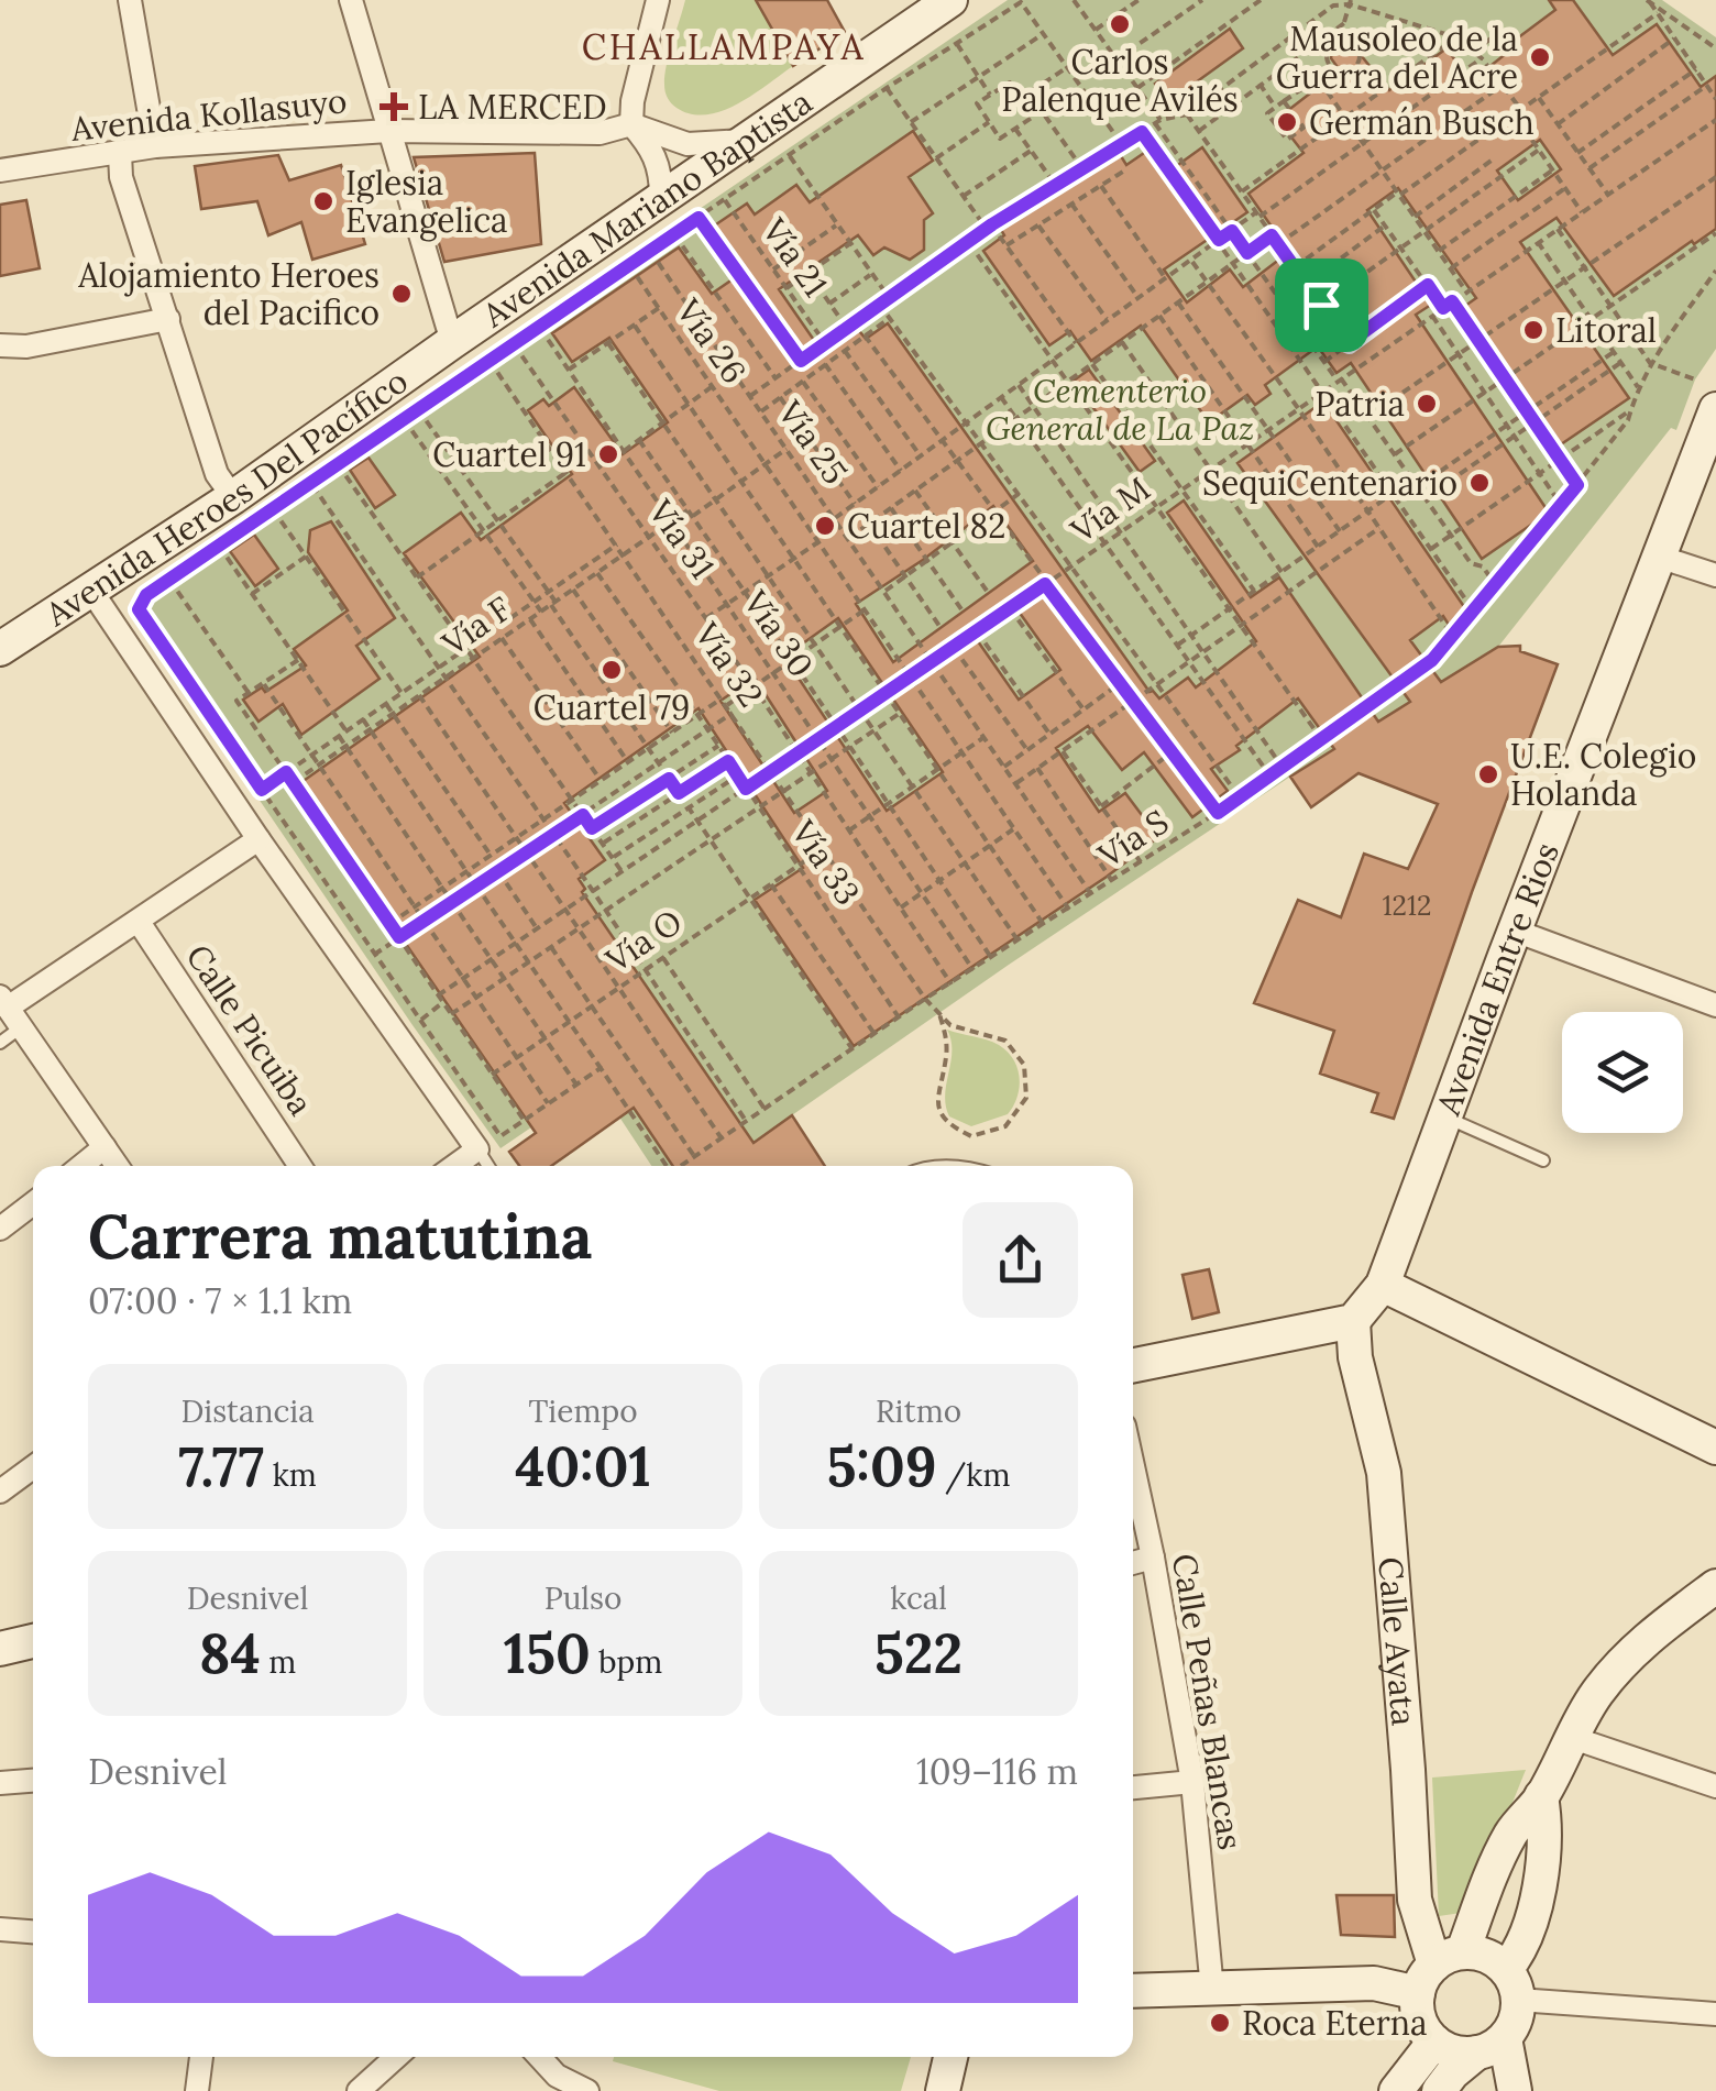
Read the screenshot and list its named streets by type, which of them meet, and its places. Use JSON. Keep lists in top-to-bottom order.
{
  "streets": {
    "main road": [
      "Avenida Mariano Baptista",
      "Avenida Heroes Del Pacífico",
      "Avenida Entre Rios",
      "Calle Ayata"
    ],
    "street": ["Avenida Kollasuyo", "Calle Picuiba", "Calle Peñas Blancas"],
    "path": [
      "Vía 21",
      "Vía 26",
      "Vía 25",
      "Vía M",
      "Vía 31",
      "Vía F",
      "Vía 30",
      "Vía 32",
      "Vía S",
      "Vía 33",
      "Vía O"
    ]
  },
  "crossings": [
    ["Avenida Kollasuyo", "Avenida Mariano Baptista"],
    ["Avenida Mariano Baptista", "Avenida Heroes Del Pacífico"],
    ["Vía 26", "Vía M"],
    ["Vía 26", "Vía F"],
    ["Vía 26", "Vía S"],
    ["Vía 25", "Vía M"],
    ["Vía 25", "Vía F"],
    ["Vía 25", "Vía S"],
    ["Vía M", "Vía 31"],
    ["Vía M", "Vía 30"],
    ["Vía M", "Vía 32"],
    ["Vía M", "Vía 33"],
    ["Vía 31", "Vía F"],
    ["Vía 31", "Vía S"],
    ["Vía F", "Vía 30"],
    ["Vía F", "Vía 32"],
    ["Vía F", "Vía 33"],
    ["Vía 30", "Vía S"],
    ["Vía 32", "Vía S"],
    ["Vía 32", "Vía O"],
    ["Vía S", "Vía 33"],
    ["Vía 33", "Vía O"],
    ["Avenida Entre Rios", "Calle Ayata"]
  ],
  "districts": ["CHALLAMPAYA"],
  "parks": ["Cementerio General de La Paz"],
  "places": {
    "other": [
      "Carlos Palenque Avilés",
      "Mausoleo de la Guerra del Acre",
      "Germán Busch",
      "Iglesia Evangelica",
      "Alojamiento Heroes del Pacifico",
      "Litoral",
      "Patria",
      "Cuartel 91",
      "SequiCentenario",
      "Cuartel 82",
      "Cuartel 79",
      "U.E. Colegio Holanda",
      "Roca Eterna"
    ],
    "health": ["LA MERCED"]
  },
  "house_numbers": ["1212"],
  "page": {
    "heading": ["Carrera matutina", "07:00 · 7 × 1.1 km"],
    "stats": [
      ["Distancia", "7.77 km"],
      ["Tiempo", "40:01"],
      ["Ritmo", "5:09 /km"],
      ["Desnivel", "84 m"],
      ["Pulso", "150 bpm"],
      ["kcal", "522"]
    ],
    "chart": ["Desnivel", "109–116 m"]
  }
}
